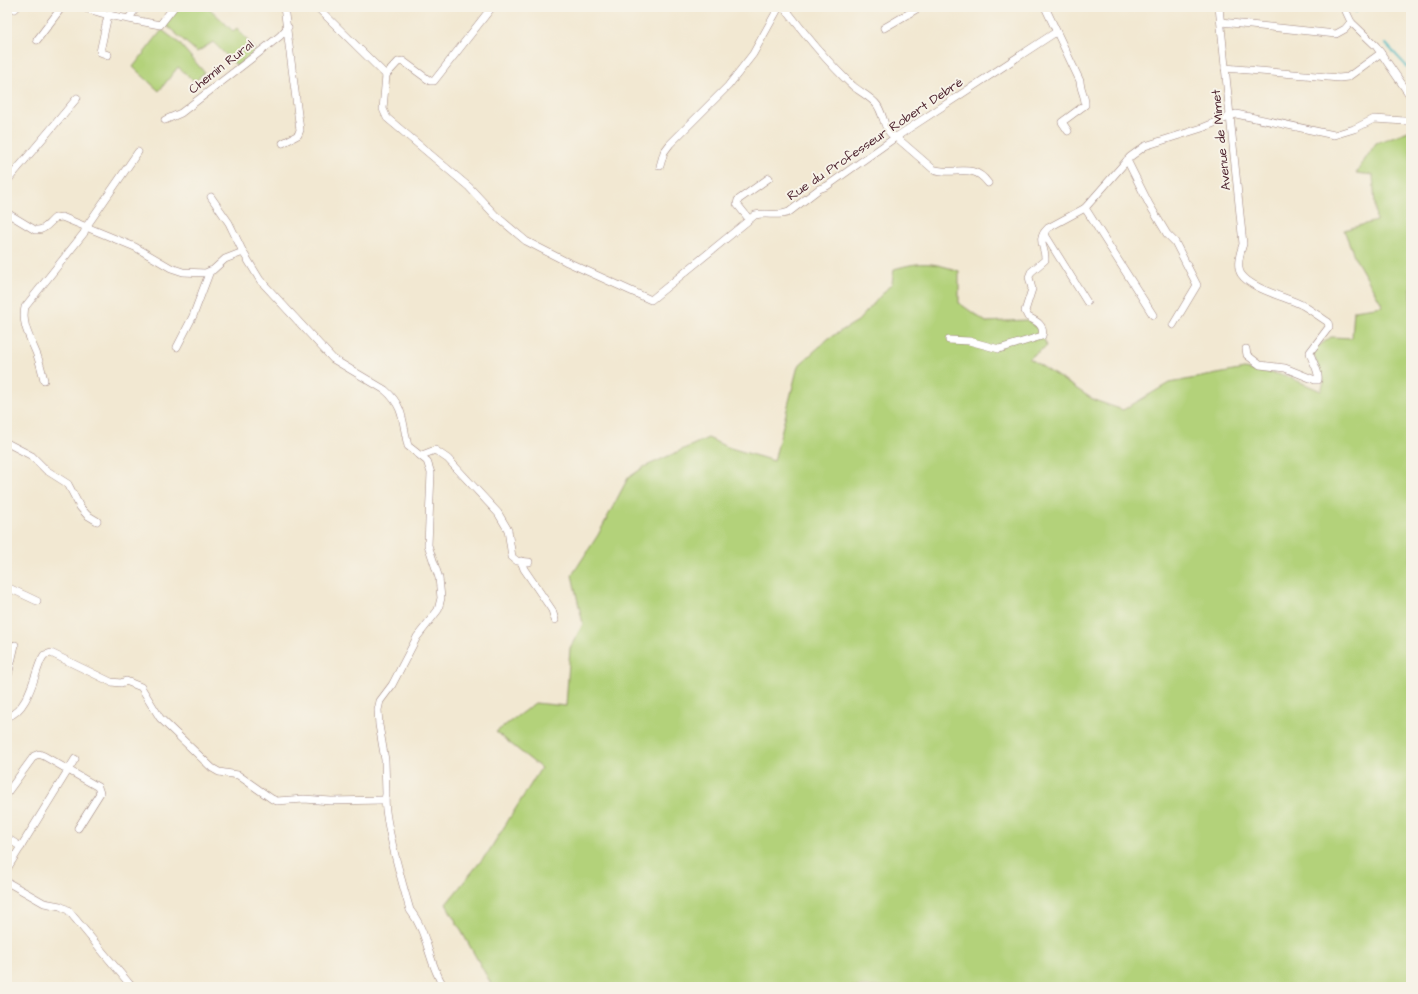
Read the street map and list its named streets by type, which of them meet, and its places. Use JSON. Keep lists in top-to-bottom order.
{
  "streets": {
    "street": ["Chemin Rural", "Rue du Professeur Robert Debré", "Avenue de Mimet"]
  }
}
